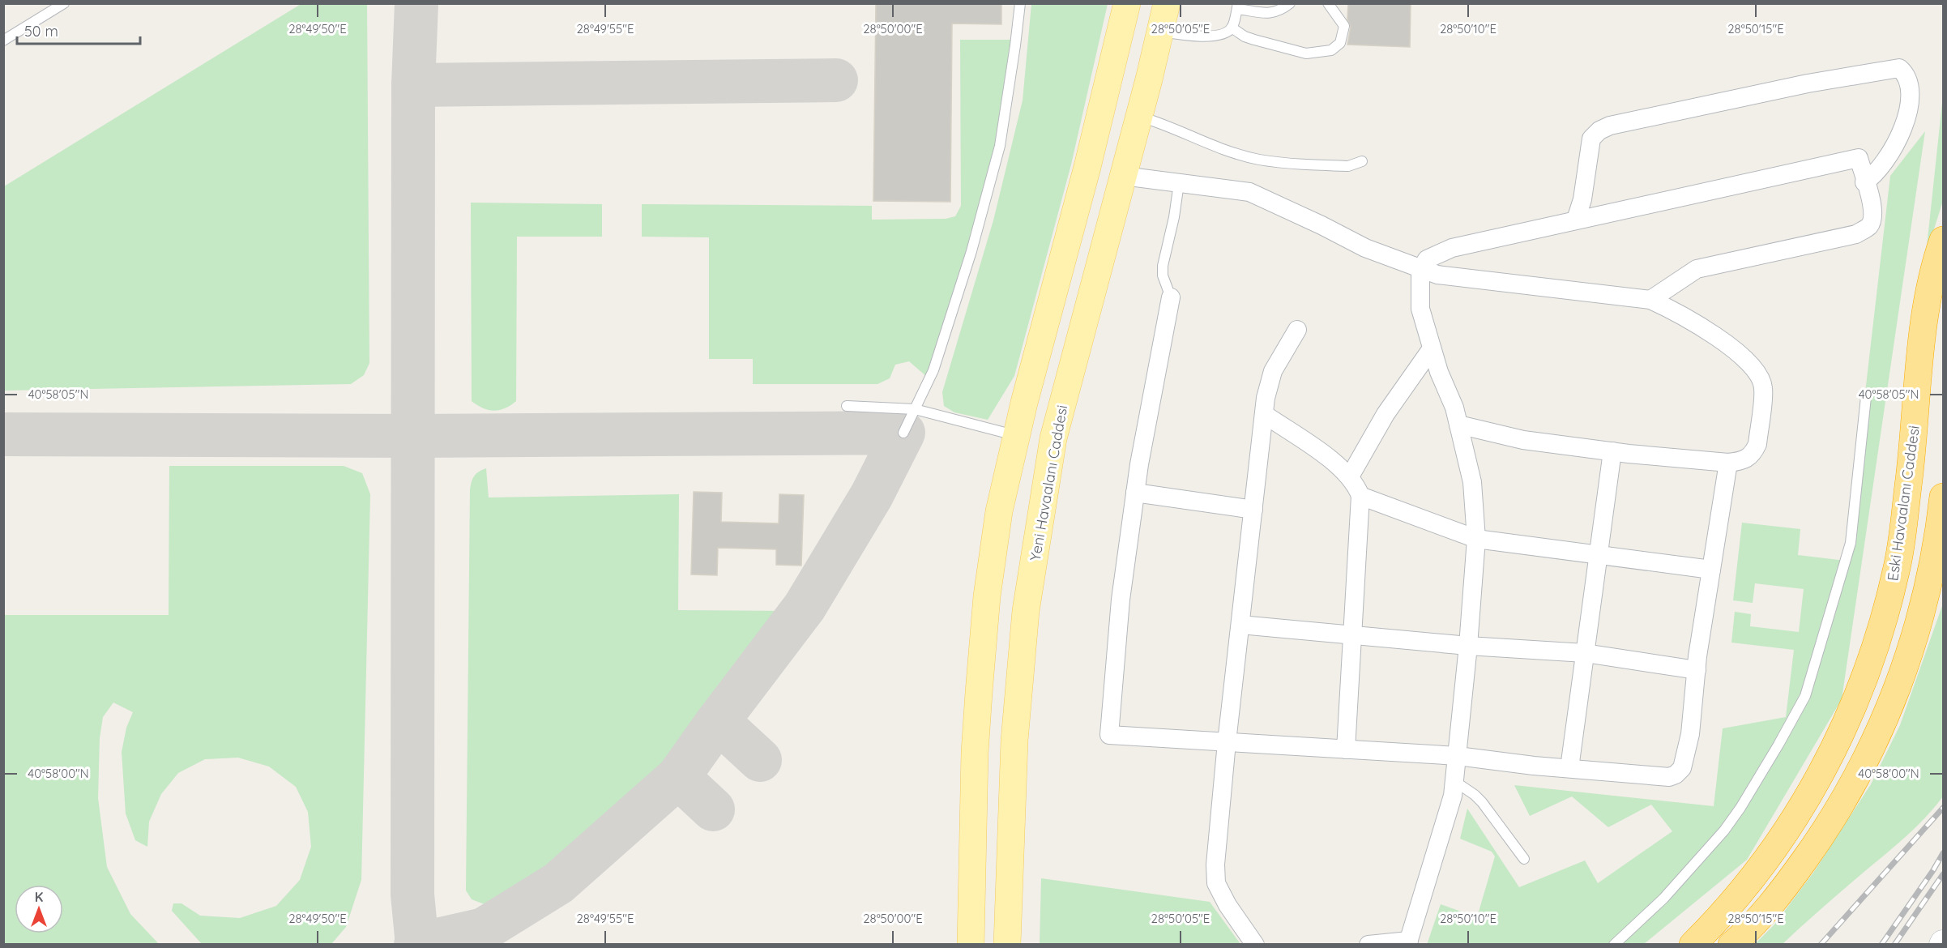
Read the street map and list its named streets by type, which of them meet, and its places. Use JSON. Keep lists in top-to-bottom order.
{
  "streets": {
    "highway": ["Eski Havaalanı Caddesi"],
    "main road": ["Yeni Havaalanı Caddesi"]
  },
  "scale_bar": "50 m",
  "north": "top",
  "coordinates": [
    "28°49'50\"E",
    "28°49'55\"E",
    "28°50'00\"E",
    "28°50'05\"E",
    "28°50'10\"E",
    "28°50'15\"E",
    "40°58'05\"N",
    "40°58'00\"N"
  ]
}
